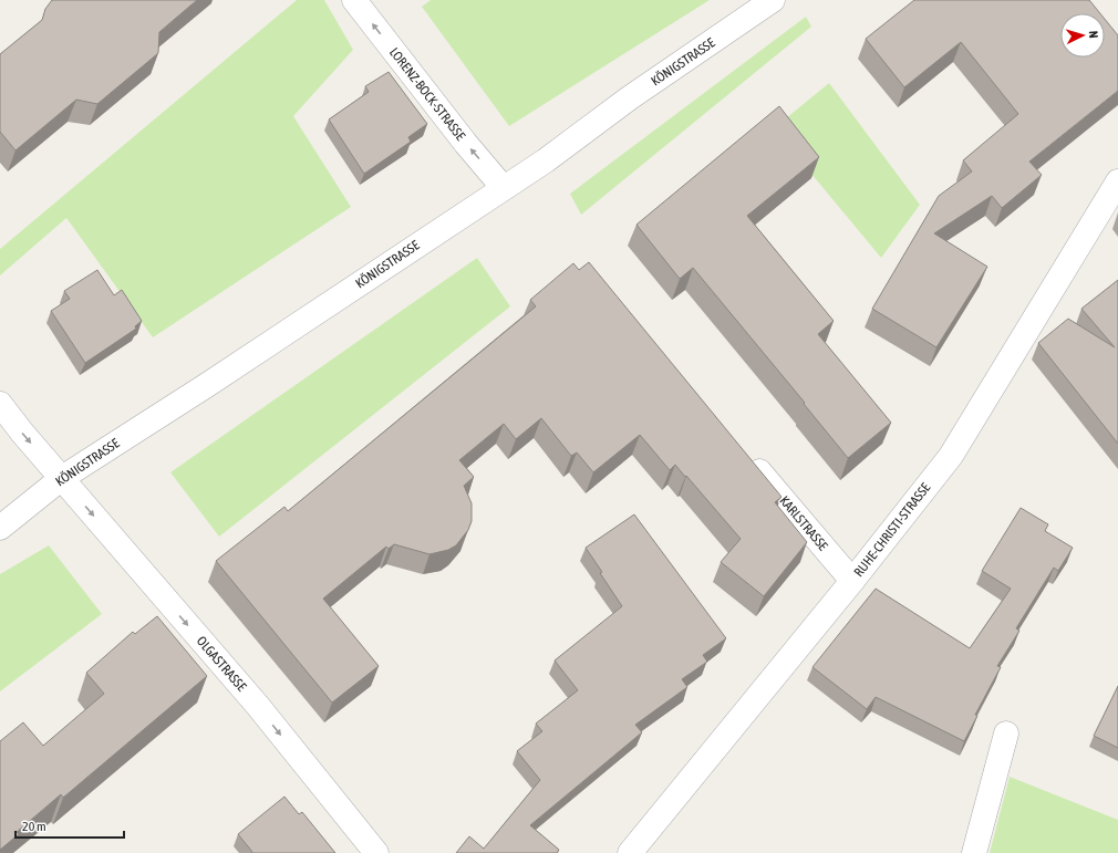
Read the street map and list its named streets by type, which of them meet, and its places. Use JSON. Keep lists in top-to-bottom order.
{
  "streets": {
    "street": [
      "KÖNIGSTRASSE",
      "LORENZ-BOCK-STRASSE",
      "KARLSTRASSE",
      "RUHE-CHRISTI-STRASSE",
      "OLGASTRASSE"
    ]
  },
  "crossings": [
    ["KÖNIGSTRASSE", "LORENZ-BOCK-STRASSE"],
    ["KÖNIGSTRASSE", "OLGASTRASSE"],
    ["KARLSTRASSE", "RUHE-CHRISTI-STRASSE"]
  ],
  "one_way": ["LORENZ-BOCK-STRASSE", "OLGASTRASSE"],
  "scale_bar": "20 m",
  "north": "right"
}
